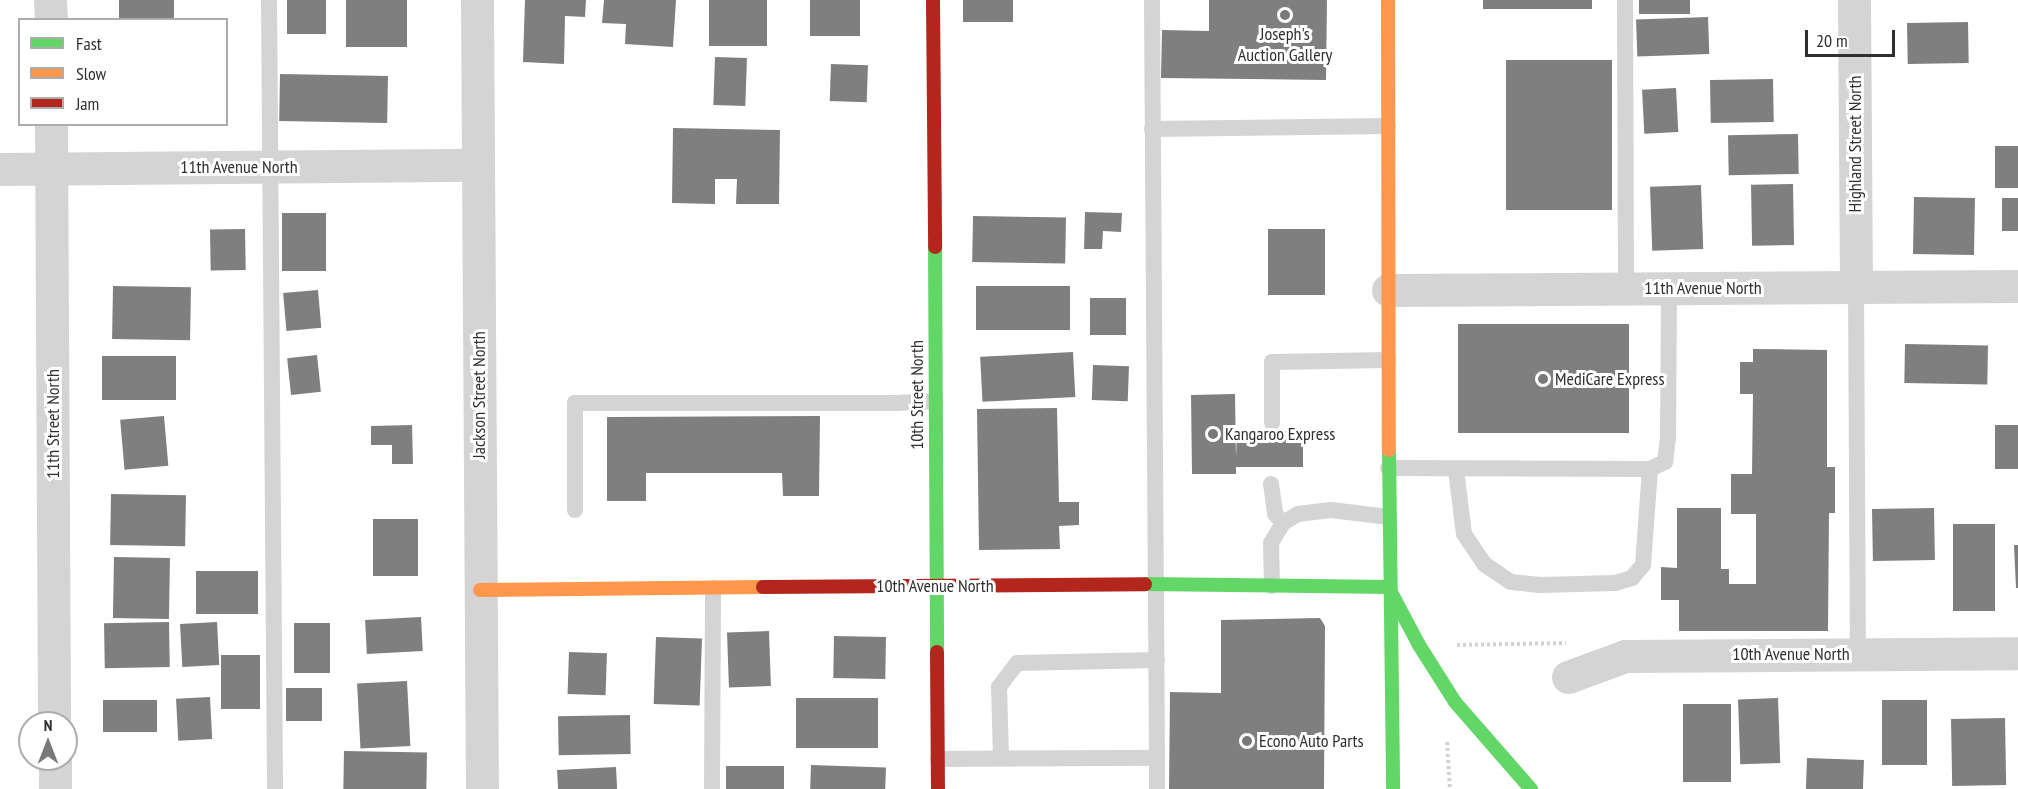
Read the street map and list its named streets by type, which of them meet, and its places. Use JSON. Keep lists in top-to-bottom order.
{
  "streets": {
    "street": [
      "Highland Street North",
      "11th Avenue North",
      "Jackson Street North",
      "10th Street North",
      "11th Street North",
      "10th Avenue North"
    ]
  },
  "crossings": [
    ["Highland Street North", "11th Avenue North"],
    ["11th Avenue North", "Jackson Street North"],
    ["11th Avenue North", "11th Street North"],
    ["Jackson Street North", "10th Avenue North"],
    ["10th Street North", "10th Avenue North"]
  ],
  "places": [
    "Joseph's Auction Gallery",
    "MediCare Express",
    "Kangaroo Express",
    "Econo Auto Parts"
  ],
  "legend": ["Fast", "Slow", "Jam"],
  "scale_bar": "20 m",
  "north": "top"
}
